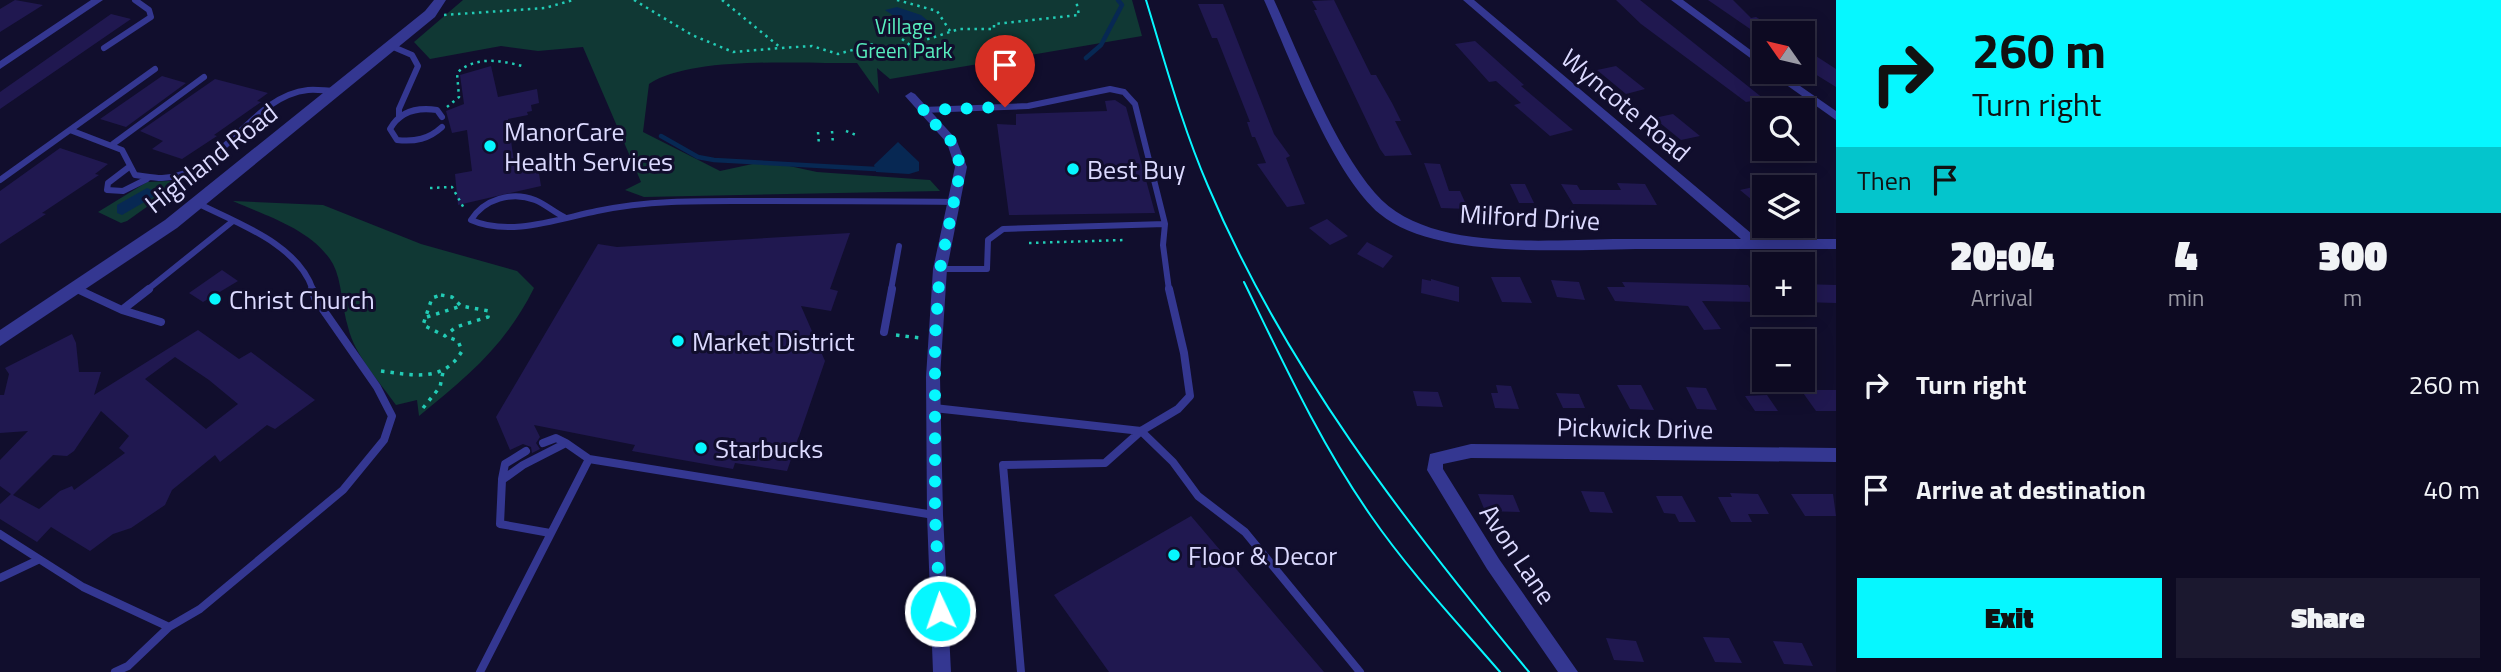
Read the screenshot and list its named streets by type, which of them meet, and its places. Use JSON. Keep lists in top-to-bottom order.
{
  "streets": {
    "street": [
      "Wyncote Road",
      "Highland Road",
      "Milford Drive",
      "Pickwick Drive",
      "Avon Lane"
    ]
  },
  "crossings": [
    ["Wyncote Road", "Milford Drive"],
    ["Pickwick Drive", "Avon Lane"]
  ],
  "parks": ["Village Green Park"],
  "places": [
    "ManorCare Health Services",
    "Best Buy",
    "Christ Church",
    "Market District",
    "Starbucks",
    "Floor & Decor"
  ],
  "north": "top left",
  "page": {
    "turn": ["260 m", "Turn right"],
    "map_buttons": ["+", "−"],
    "then": "Then",
    "eta": [
      "20:04",
      "Arrival",
      "4",
      "min",
      "300",
      "m"
    ],
    "list": [
      {
        "name": "Turn right",
        "value": "260 m"
      },
      {
        "name": "Arrive at destination",
        "value": "40 m"
      }
    ],
    "buttons": ["Exit", "Share"]
  }
}
